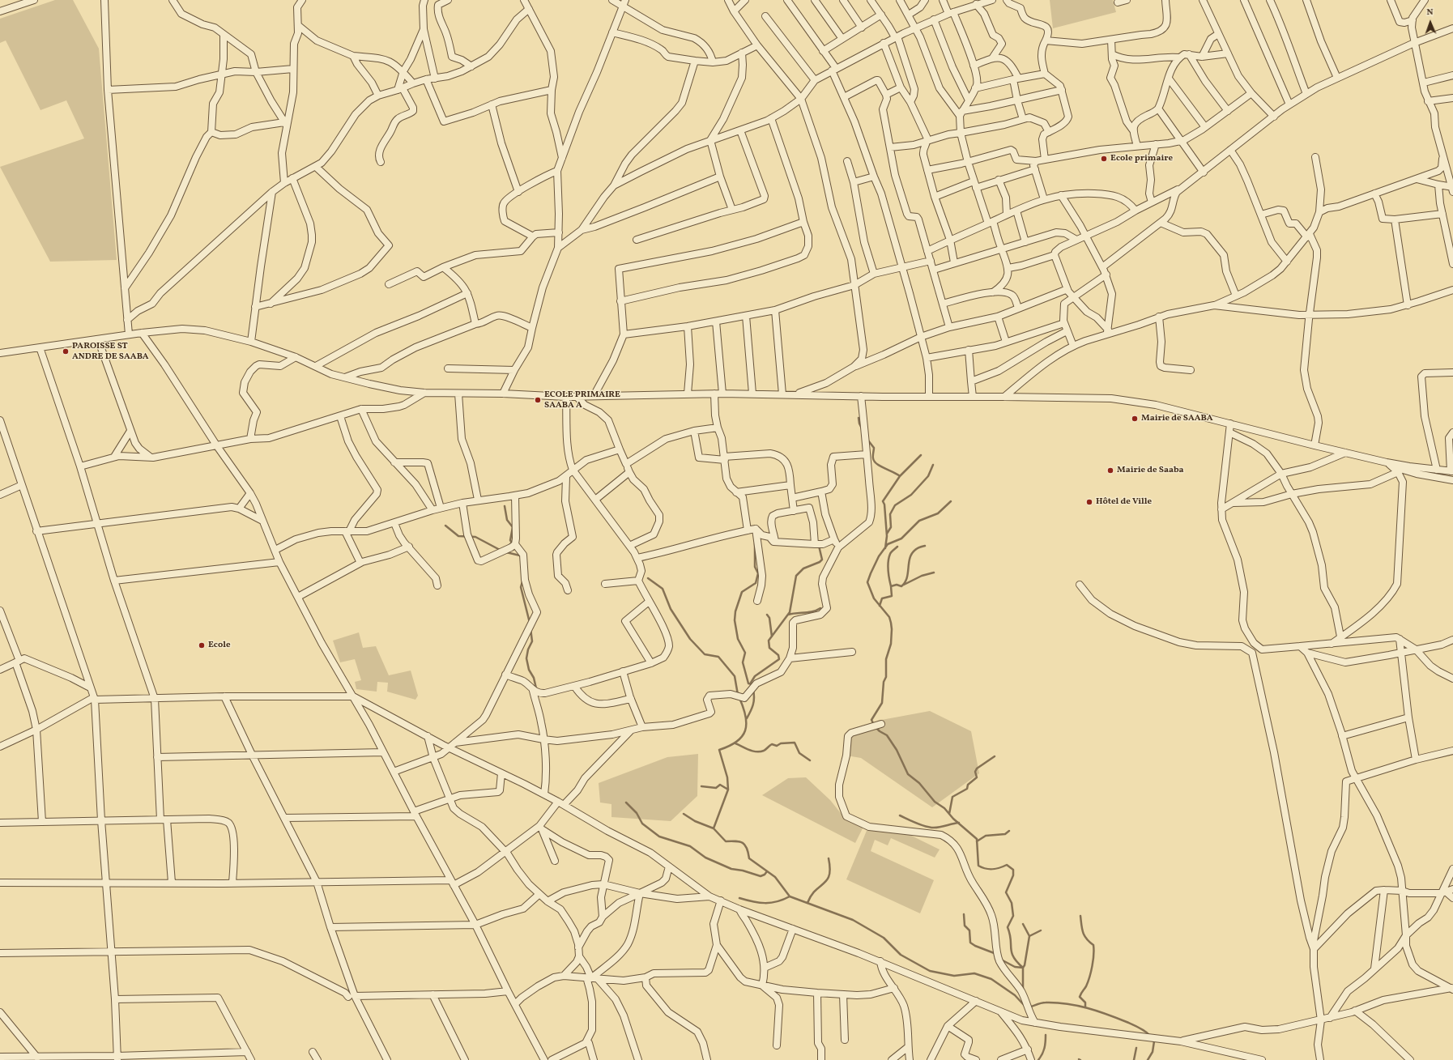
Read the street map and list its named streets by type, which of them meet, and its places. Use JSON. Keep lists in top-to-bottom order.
{
  "places": [
    "Ecole primaire",
    "PAROISSE ST ANDRE DE SAABA",
    "ECOLE PRIMAIRE SAABA A",
    "Mairie de SAABA",
    "Mairie de Saaba",
    "Hôtel de Ville",
    "Ecole"
  ],
  "north": "top"
}
